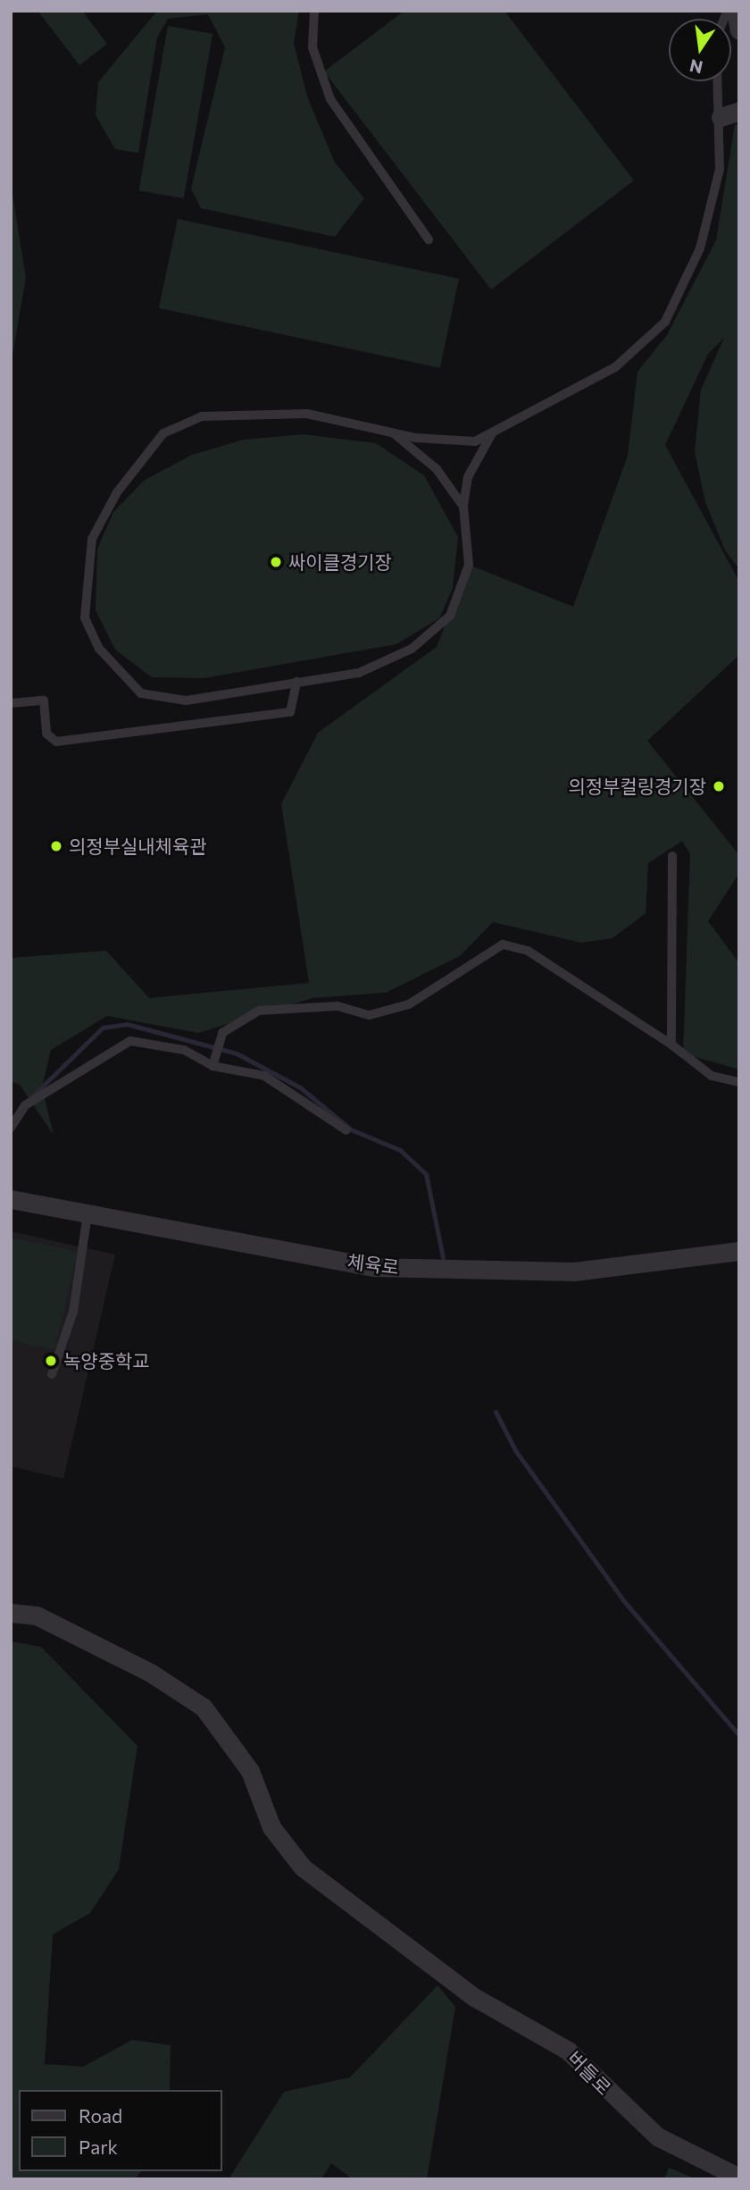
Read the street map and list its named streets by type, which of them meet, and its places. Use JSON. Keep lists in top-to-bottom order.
{
  "streets": {
    "street": ["체육로", "버들로"]
  },
  "places": [
    "싸이클경기장",
    "의정부컬링경기장",
    "의정부실내체육관",
    "녹양중학교"
  ],
  "legend": ["Road", "Park"],
  "north": "bottom"
}
